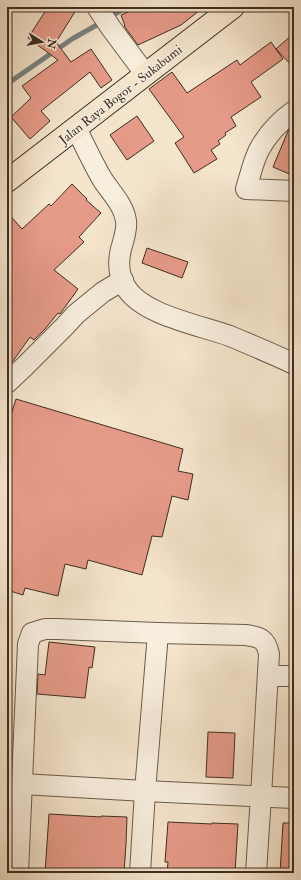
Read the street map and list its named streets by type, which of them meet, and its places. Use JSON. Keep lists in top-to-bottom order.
{
  "streets": {
    "highway": ["Jalan Raya Bogor - Sukabumi"]
  },
  "north": "right"
}
